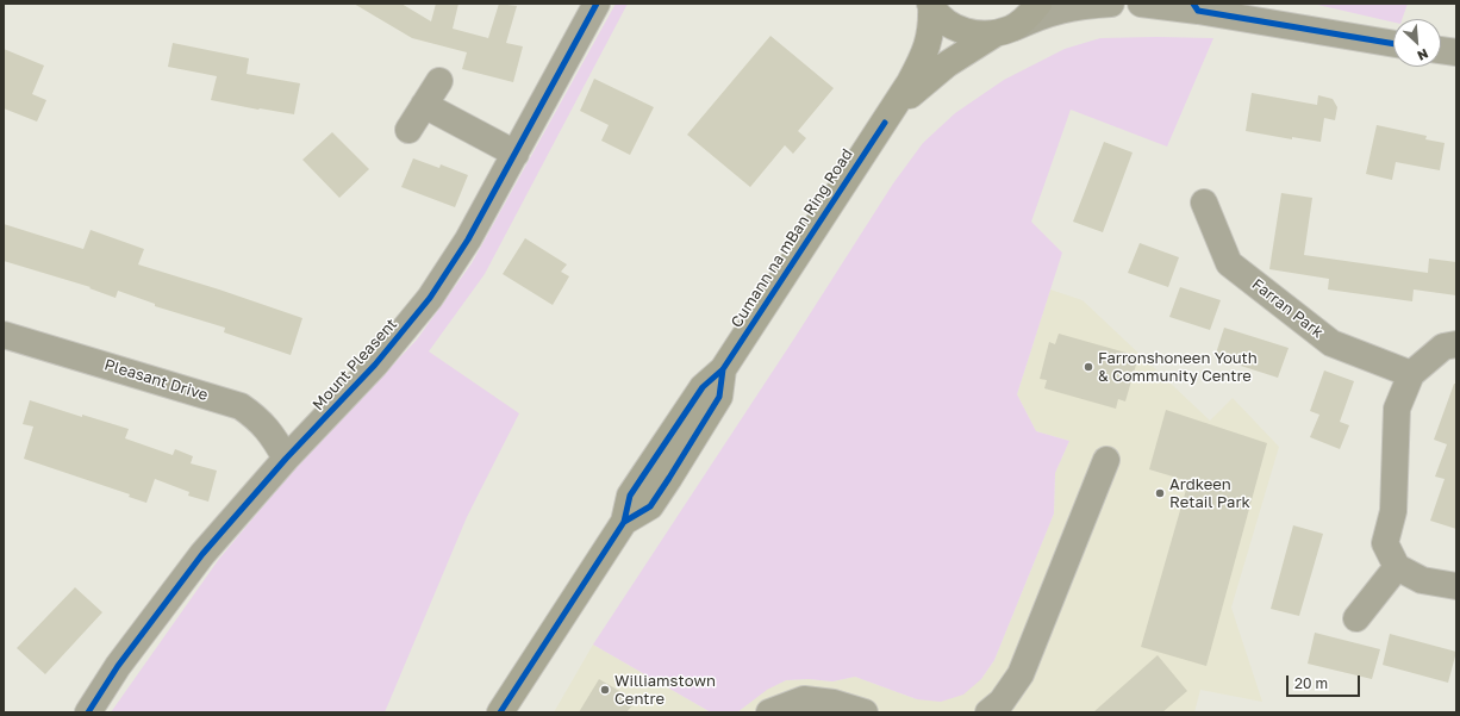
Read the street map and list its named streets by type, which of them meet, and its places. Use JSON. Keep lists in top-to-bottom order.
{
  "streets": {
    "main road": ["Cumann na mBan Ring Road"],
    "street": ["Farran Park", "Mount Pleasent", "Pleasant Drive"]
  },
  "crossings": [
    ["Mount Pleasent", "Pleasant Drive"]
  ],
  "places": ["Farronshoneen Youth & Community Centre", "Ardkeen Retail Park", "Williamstown Centre"],
  "scale_bar": "20 m",
  "north": "bottom right"
}
